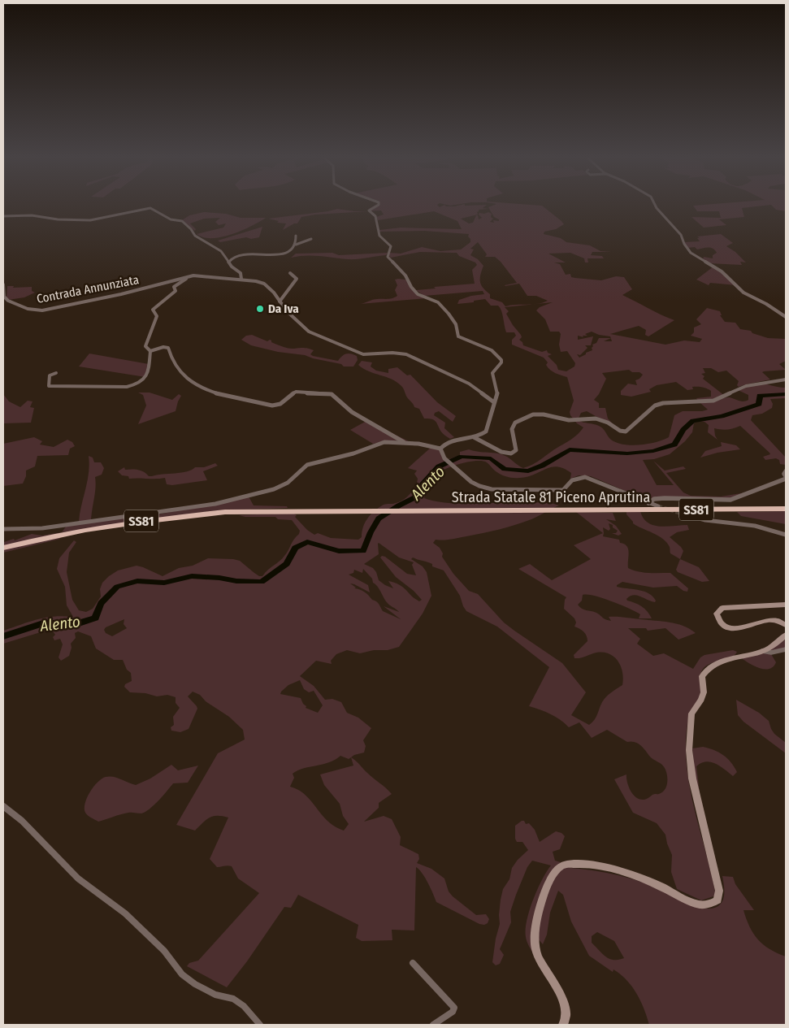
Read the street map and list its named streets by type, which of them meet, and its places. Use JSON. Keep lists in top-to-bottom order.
{
  "streets": {
    "highway": ["Strada Statale 81 Piceno Aprutina", "SS81"],
    "street": ["Contrada Annunziata"]
  },
  "water": ["Alento"],
  "places": ["Da Iva"]
}
